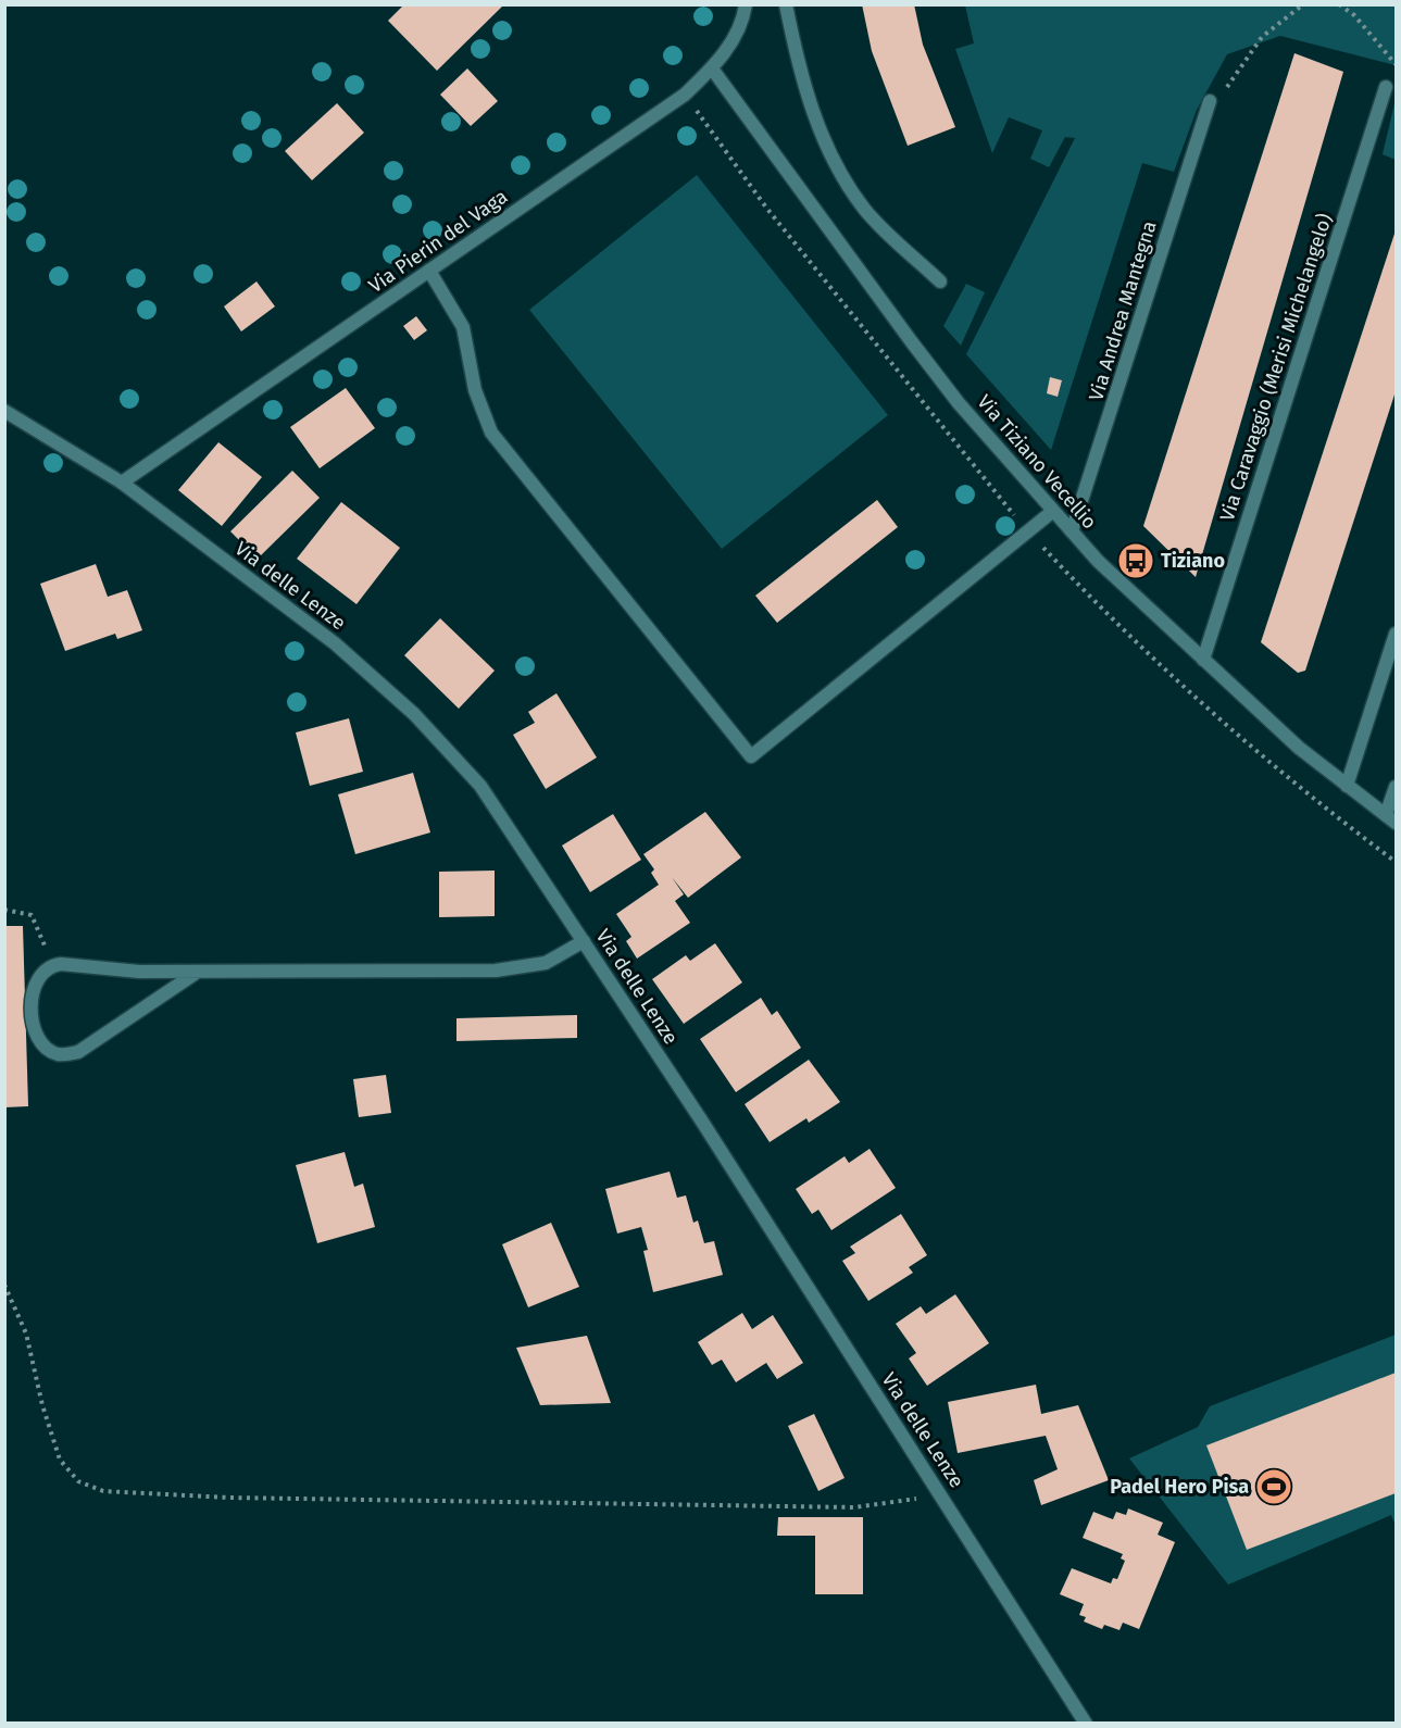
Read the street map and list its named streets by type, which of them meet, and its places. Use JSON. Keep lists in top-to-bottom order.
{
  "streets": {
    "street": [
      "Via Pierin del Vaga",
      "Via Andrea Mantegna",
      "Via Caravaggio (Merisi Michelangelo)",
      "Via Tiziano Vecellio",
      "Via delle Lenze"
    ]
  },
  "crossings": [
    ["Via Pierin del Vaga", "Via Tiziano Vecellio"],
    ["Via Pierin del Vaga", "Via delle Lenze"],
    ["Via Andrea Mantegna", "Via Tiziano Vecellio"],
    ["Via Caravaggio (Merisi Michelangelo)", "Via Tiziano Vecellio"]
  ],
  "places": {
    "bus stop": ["Tiziano"],
    "sports": ["Padel Hero Pisa"]
  }
}
